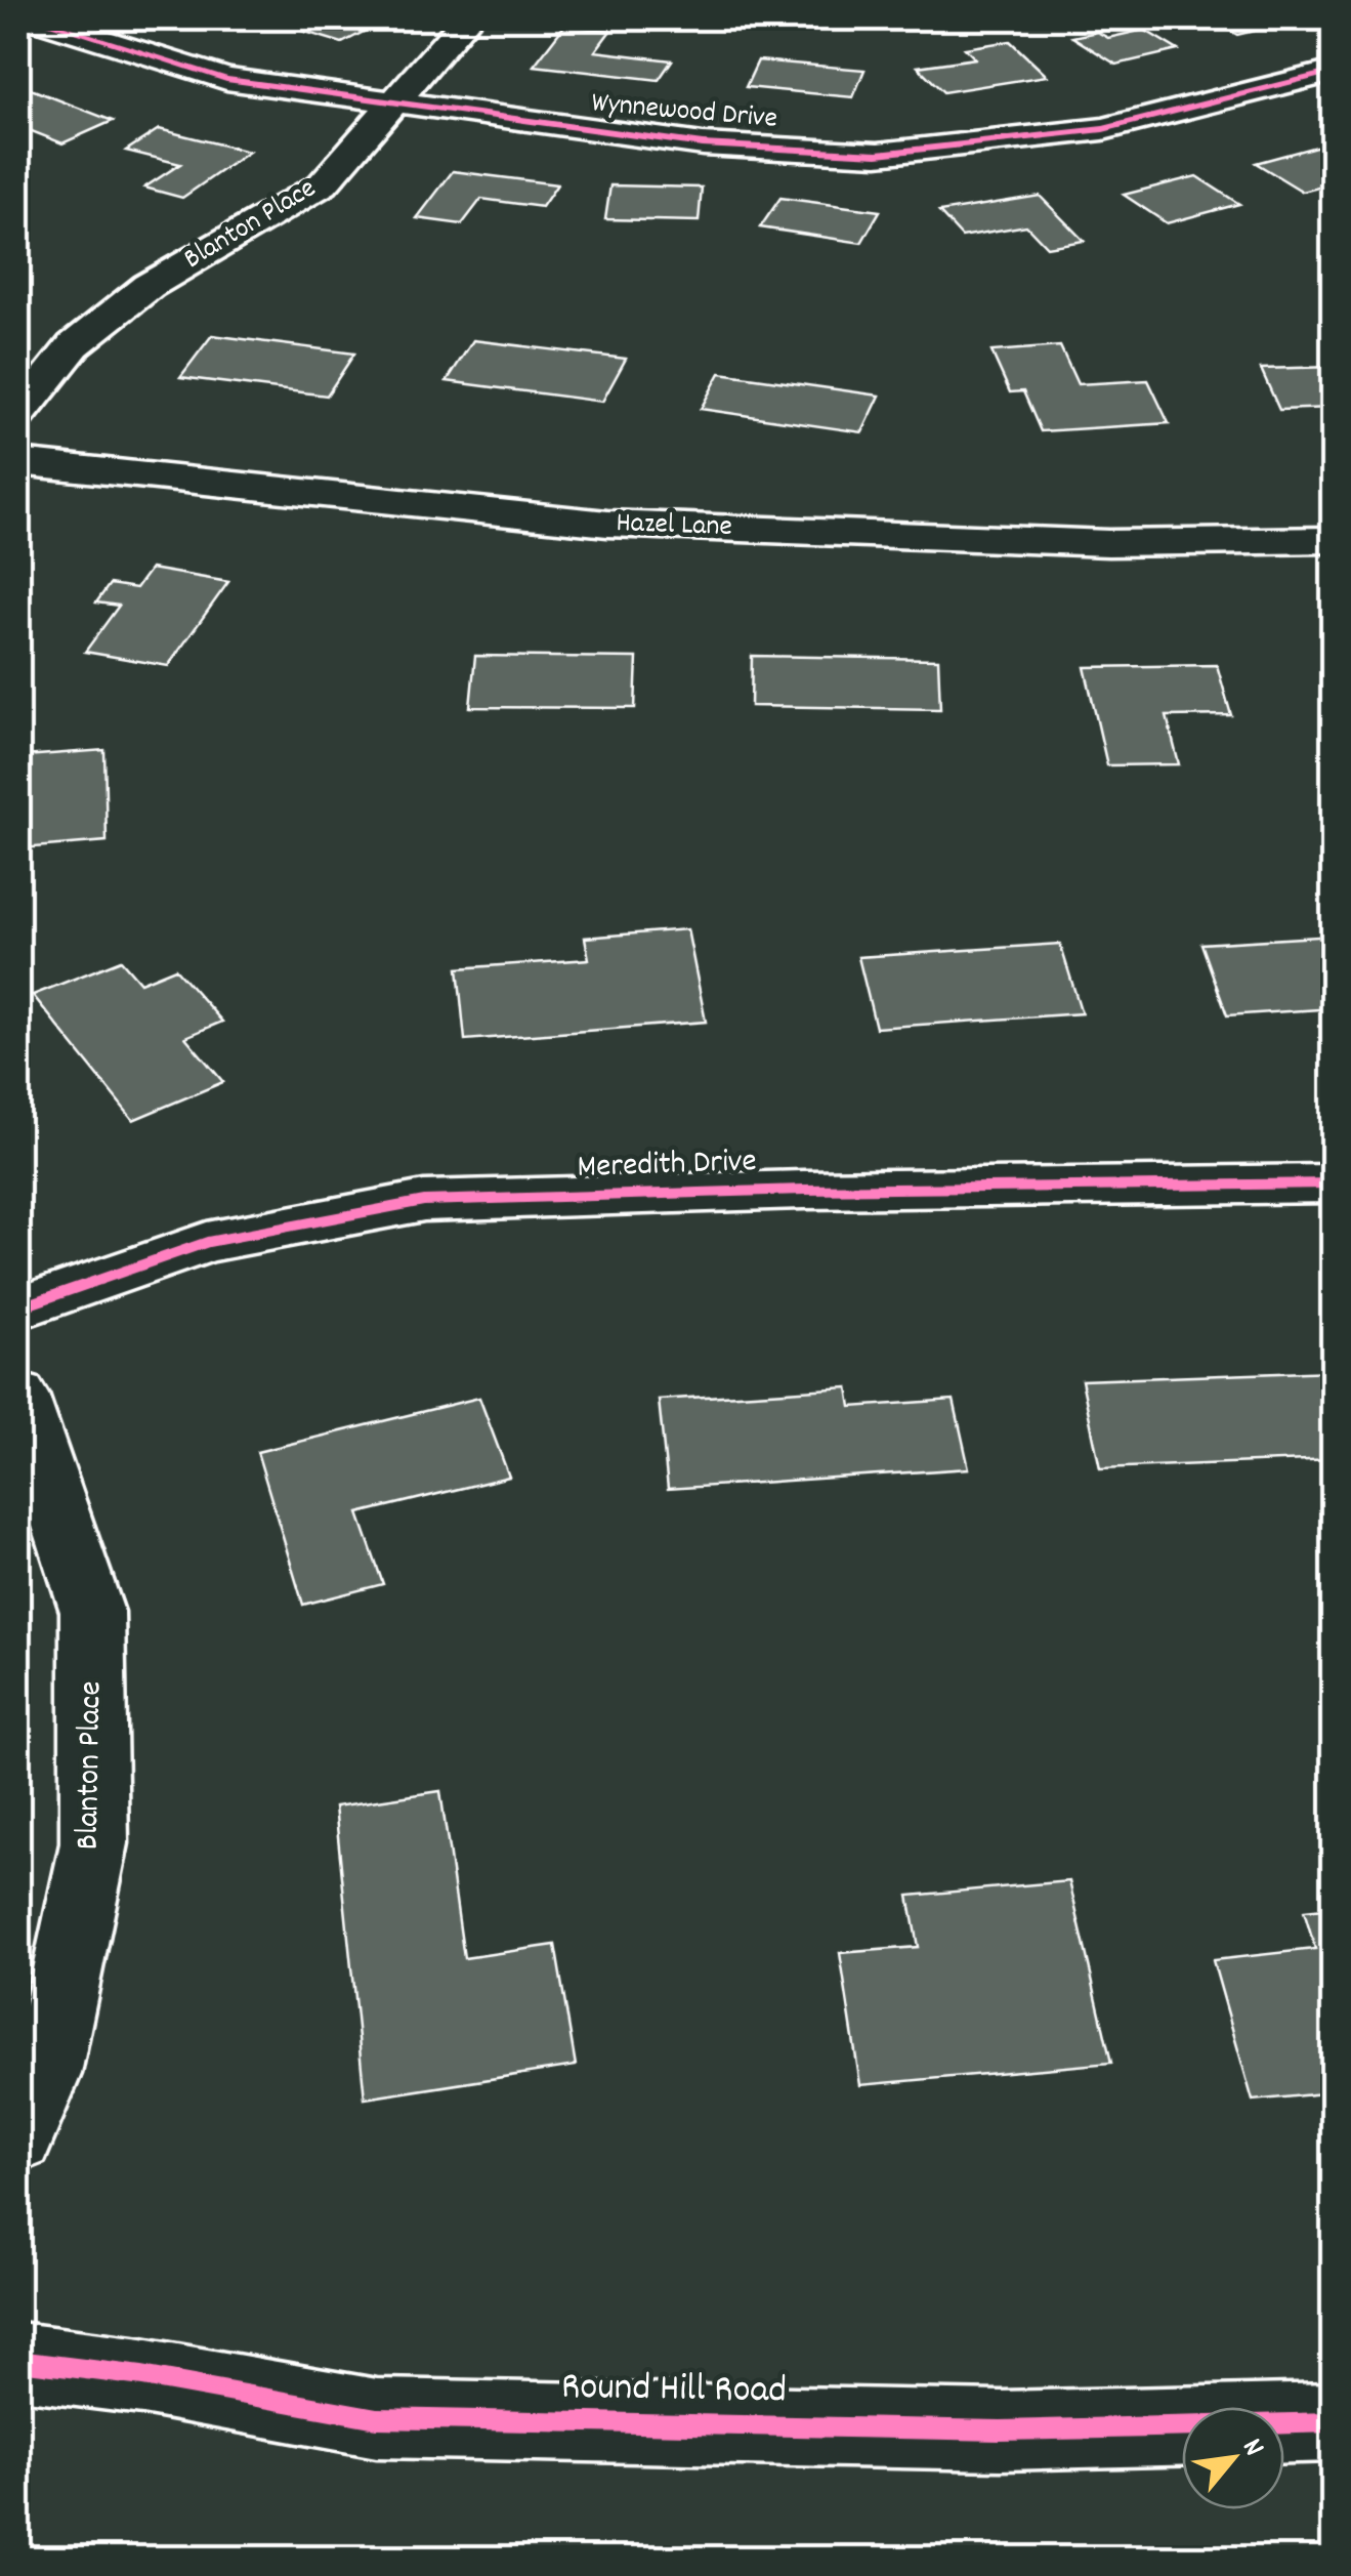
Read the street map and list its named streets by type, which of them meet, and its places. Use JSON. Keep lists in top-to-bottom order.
{
  "streets": {
    "street": [
      "Wynnewood Drive",
      "Blanton Place",
      "Hazel Lane",
      "Meredith Drive",
      "Round Hill Road"
    ]
  },
  "crossings": [
    ["Wynnewood Drive", "Blanton Place"]
  ],
  "north": "top right"
}
